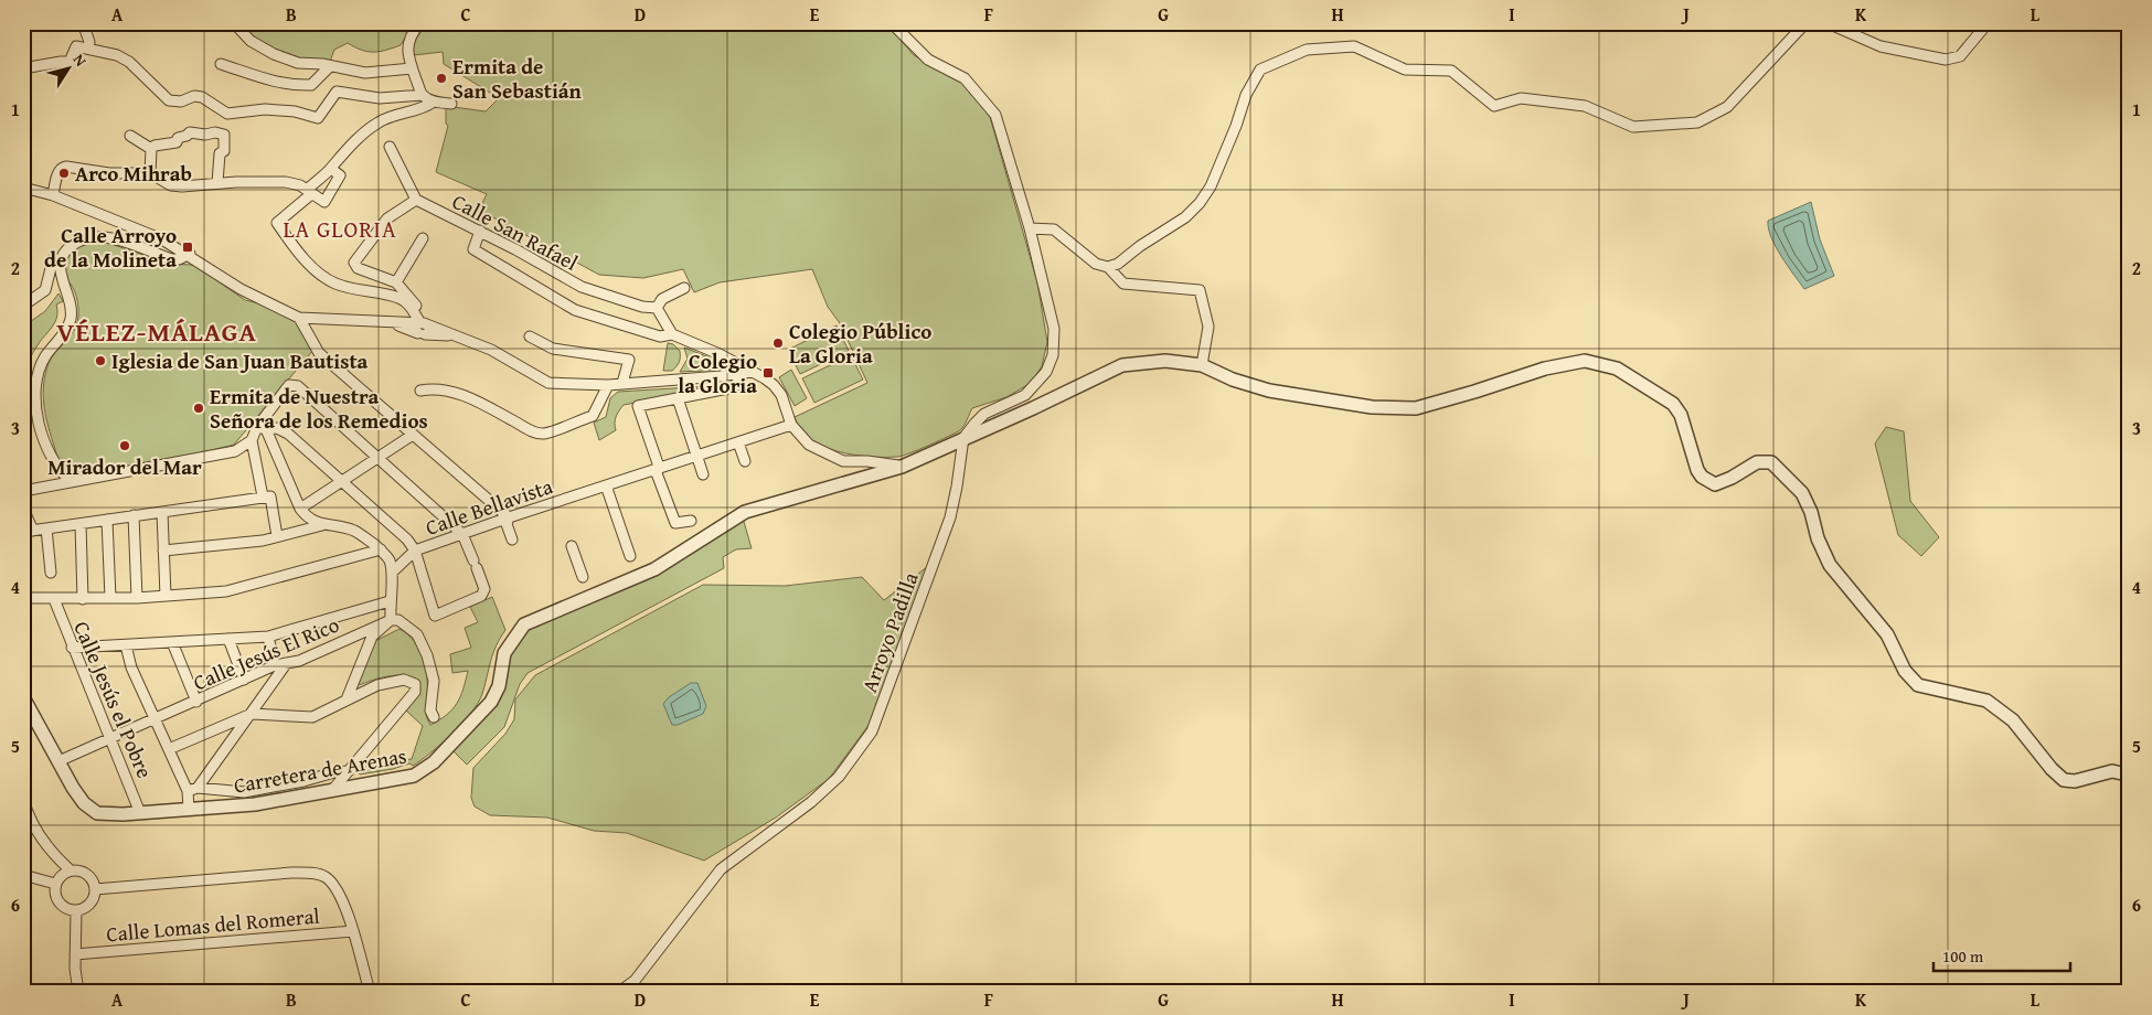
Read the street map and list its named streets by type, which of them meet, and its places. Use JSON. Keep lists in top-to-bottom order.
{
  "streets": {
    "street": [
      "Calle San Rafael",
      "Calle Bellavista",
      "Arroyo Padilla",
      "Calle Jesús El Rico",
      "Calle Jesús el Pobre",
      "Carretera de Arenas",
      "Calle Lomas del Romeral"
    ]
  },
  "crossings": [
    ["Arroyo Padilla", "Carretera de Arenas"],
    ["Calle Jesús El Rico", "Calle Jesús el Pobre"],
    ["Calle Jesús El Rico", "Carretera de Arenas"],
    ["Calle Jesús el Pobre", "Carretera de Arenas"]
  ],
  "districts": ["LA GLORIA", "VÉLEZ-MÁLAGA"],
  "places": {
    "other": [
      "Ermita de San Sebastián",
      "Arco Mihrab",
      "Colegio Público La Gloria",
      "Iglesia de San Juan Bautista",
      "Ermita de Nuestra Señora de los Remedios",
      "Mirador del Mar"
    ],
    "transit": ["Calle Arroyo de la Molineta", "Colegio la Gloria"]
  },
  "scale_bar": "100 m",
  "north": "top right",
  "grid": {
    "columns": [
      "A",
      "B",
      "C",
      "D",
      "E",
      "F",
      "G",
      "H",
      "I",
      "J",
      "K",
      "L"
    ],
    "rows": [
      "1",
      "2",
      "3",
      "4",
      "5",
      "6"
    ]
  }
}
